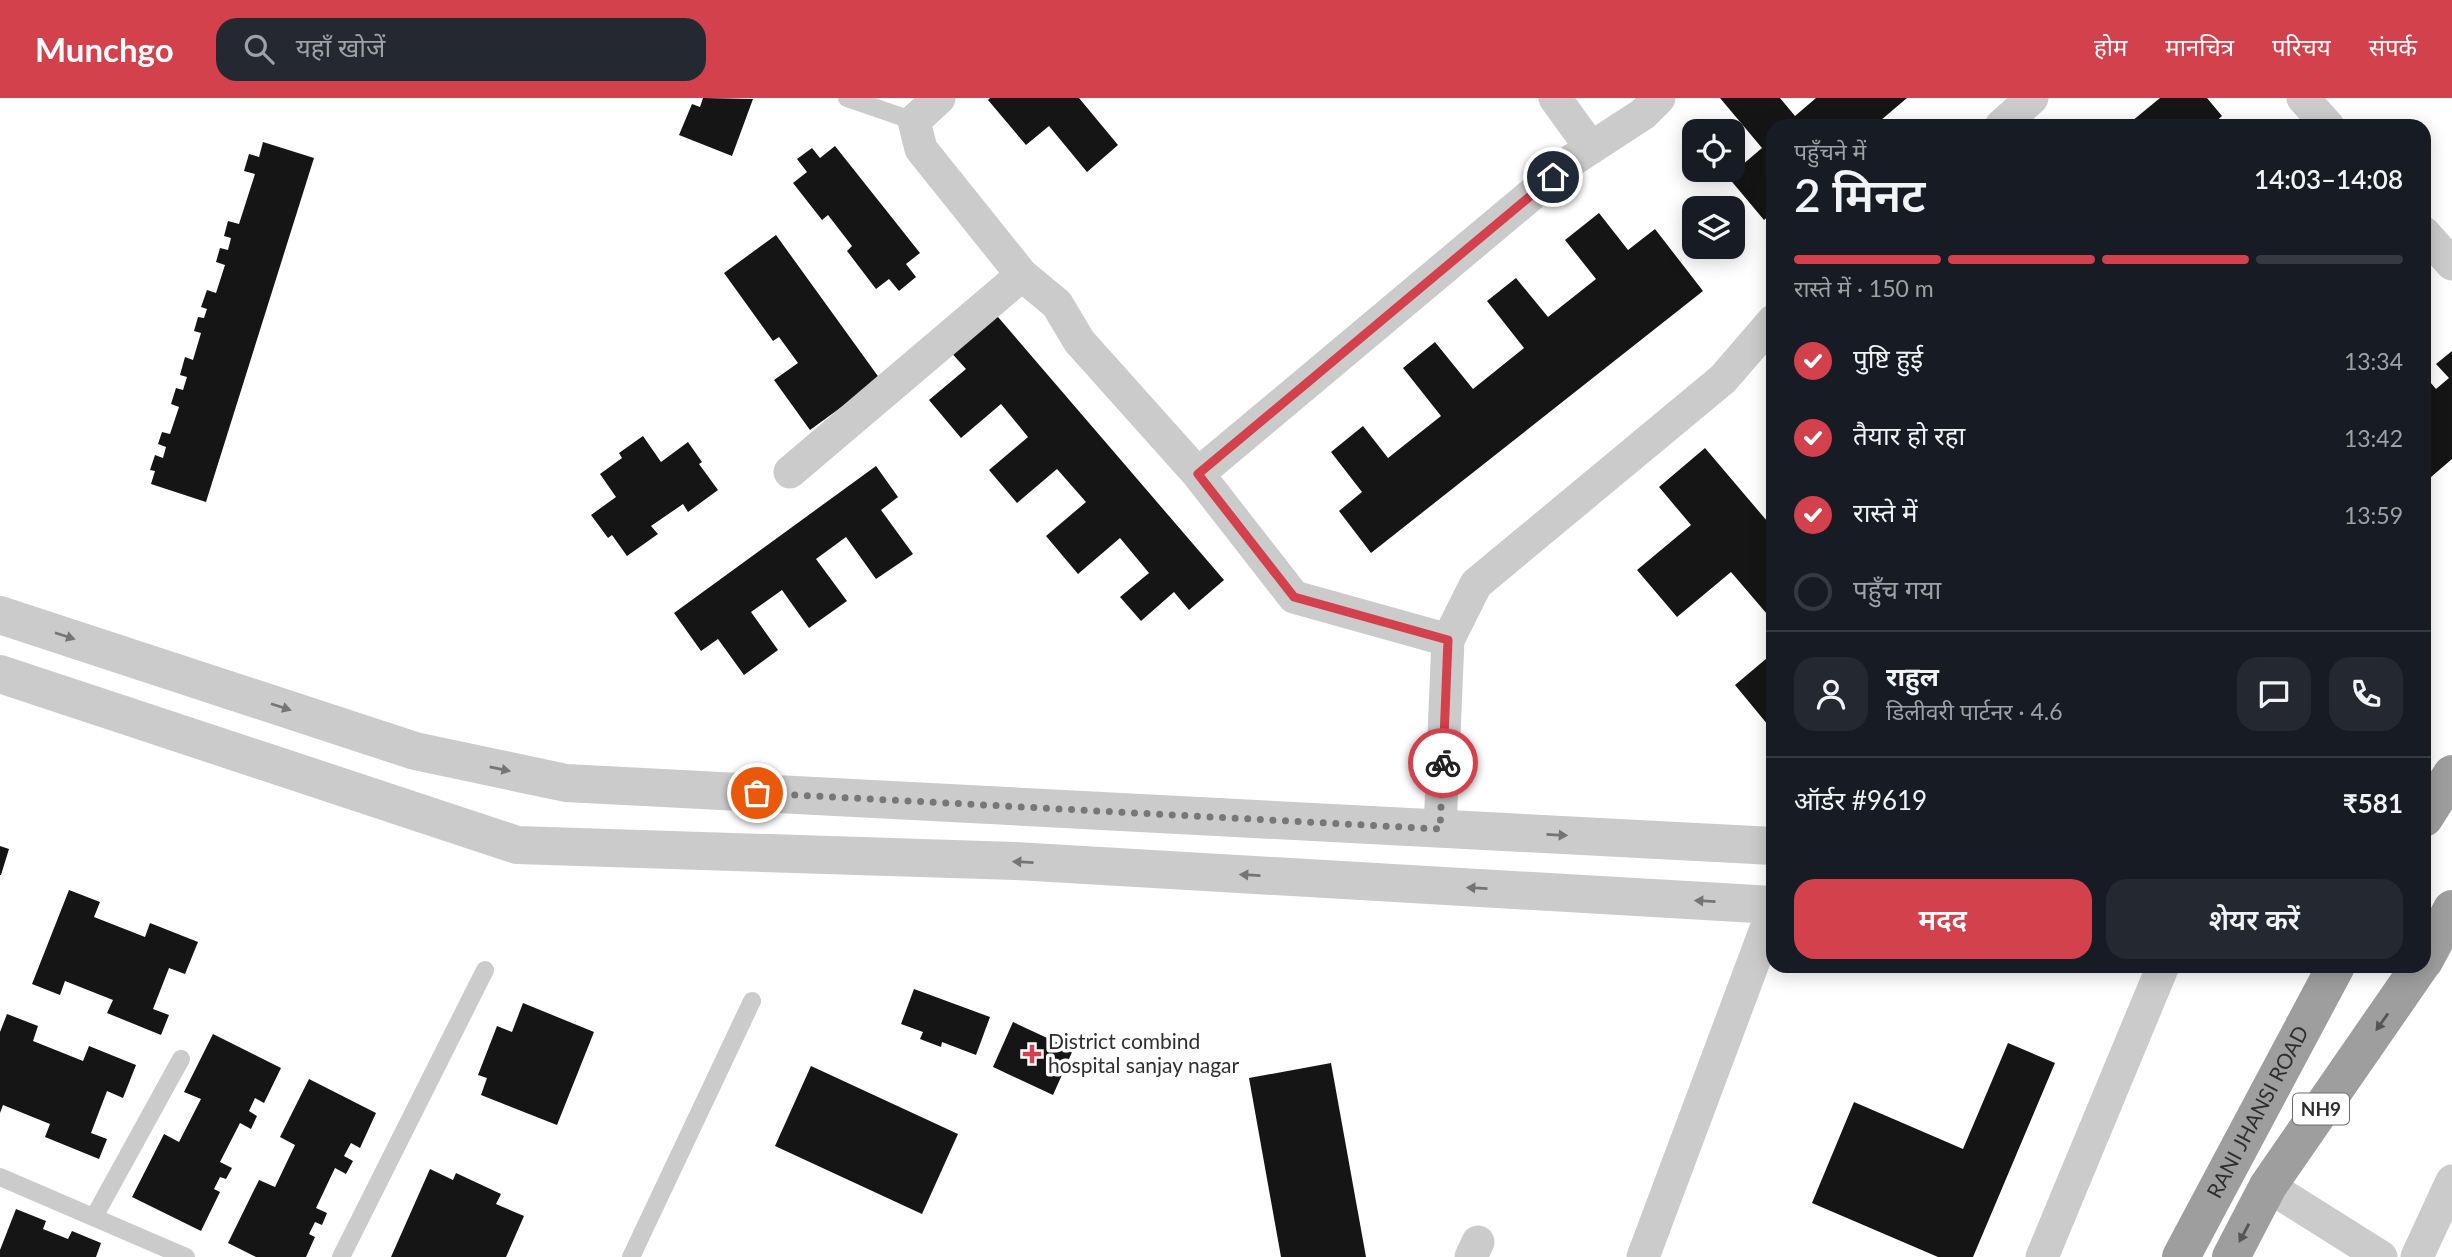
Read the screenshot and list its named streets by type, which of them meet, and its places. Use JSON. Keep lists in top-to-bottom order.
{
  "streets": {
    "highway": ["NH9", "RANI JHANSI ROAD"]
  },
  "places": {
    "health": ["District combind hospital sanjay nagar"]
  },
  "page": {
    "header": "Munchgo",
    "search": "यहाँ खोजें",
    "nav": [
      "होम",
      "मानचित्र",
      "परिचय",
      "संपर्क"
    ],
    "heading": ["2 मिनट", "पहुँचने में", "14:03–14:08"],
    "panel": [
      "राहुल",
      "डिलीवरी पार्टनर · 4.6",
      "ऑर्डर #9619",
      "₹581"
    ],
    "bar": "रास्ते में · 150 m",
    "list": [
      ["पुष्टि हुई", "13:34"],
      ["तैयार हो रहा", "13:42"],
      ["रास्ते में", "13:59"],
      "पहुँच गया"
    ],
    "buttons": ["मदद", "शेयर करें"]
  }
}
